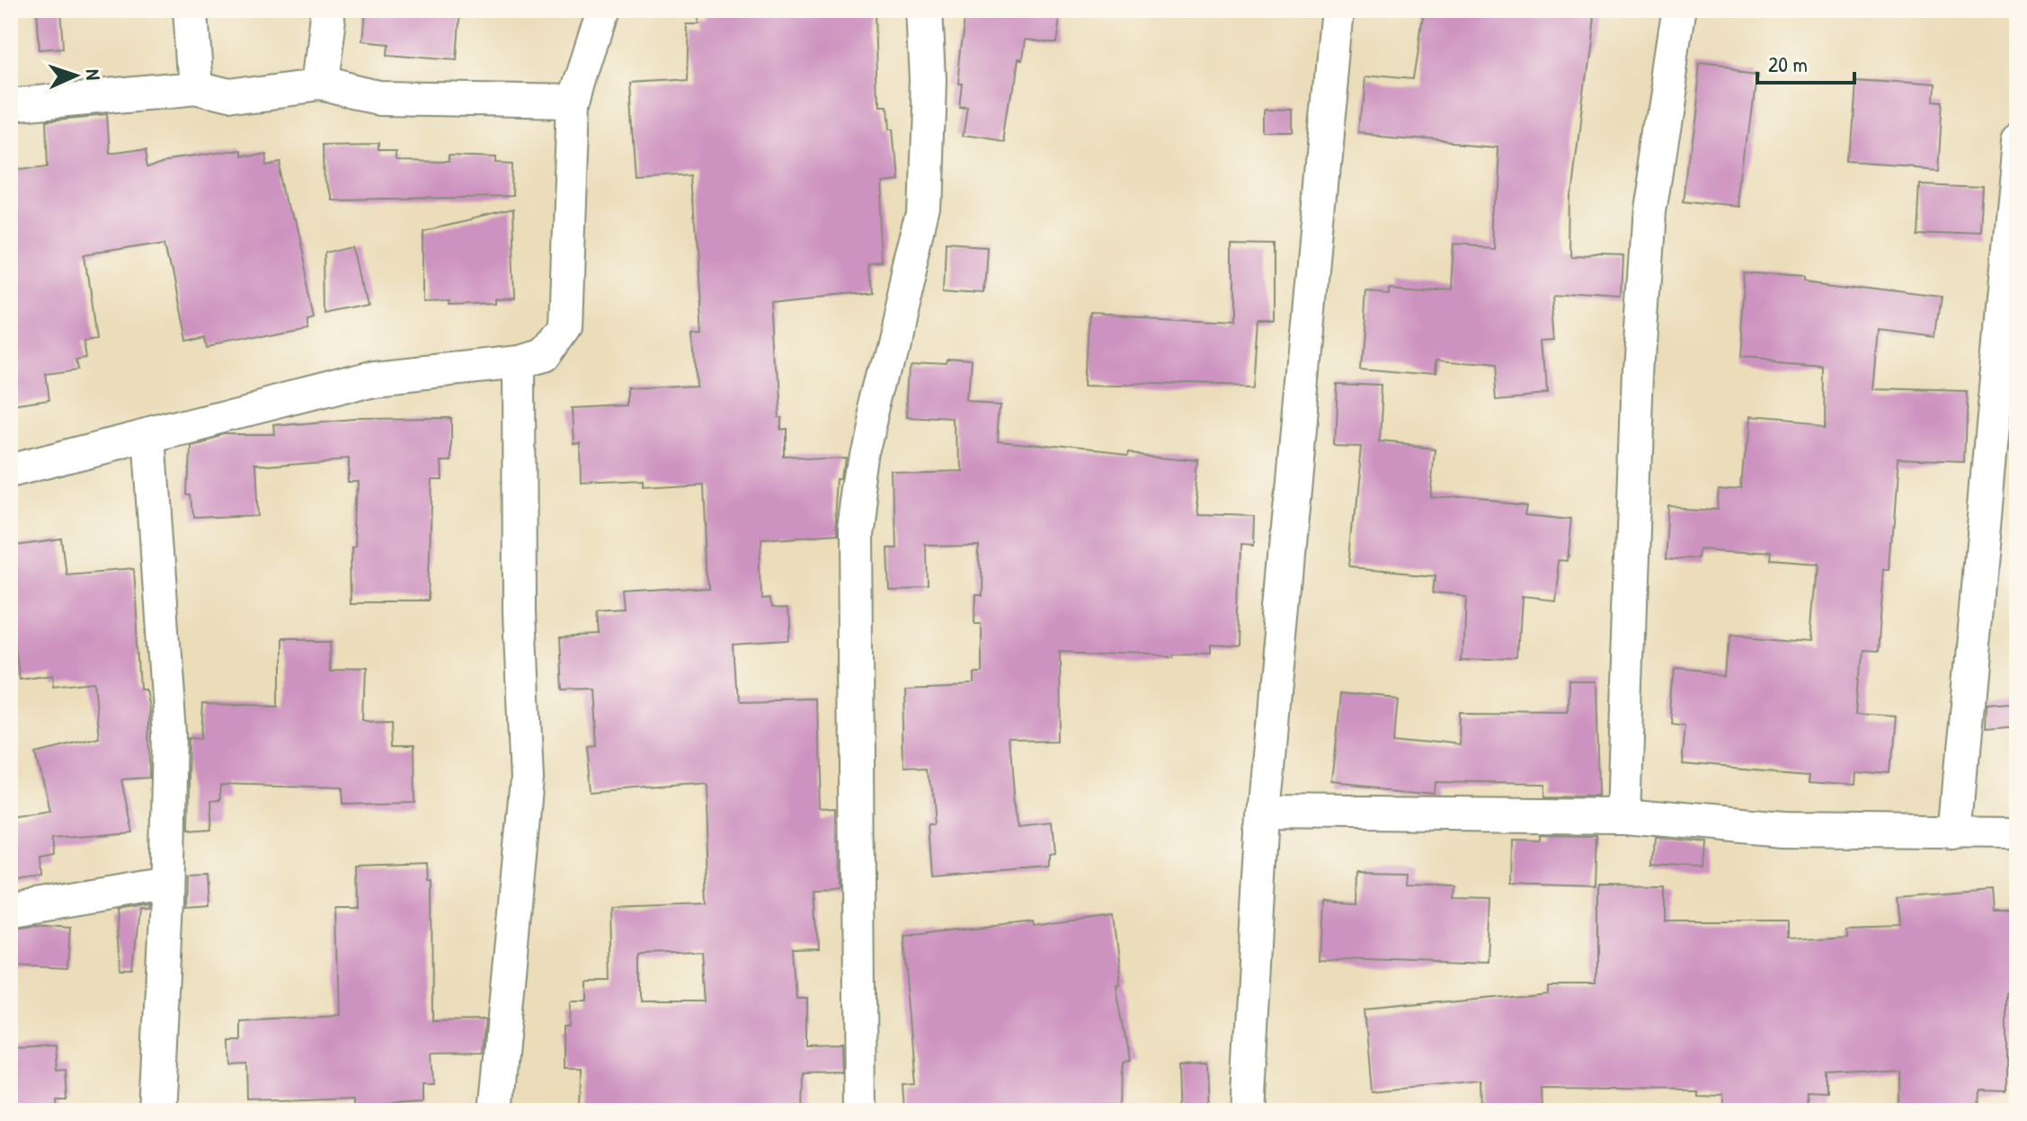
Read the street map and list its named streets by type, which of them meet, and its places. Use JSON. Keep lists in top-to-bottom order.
{
  "scale_bar": "20 m",
  "north": "right"
}
